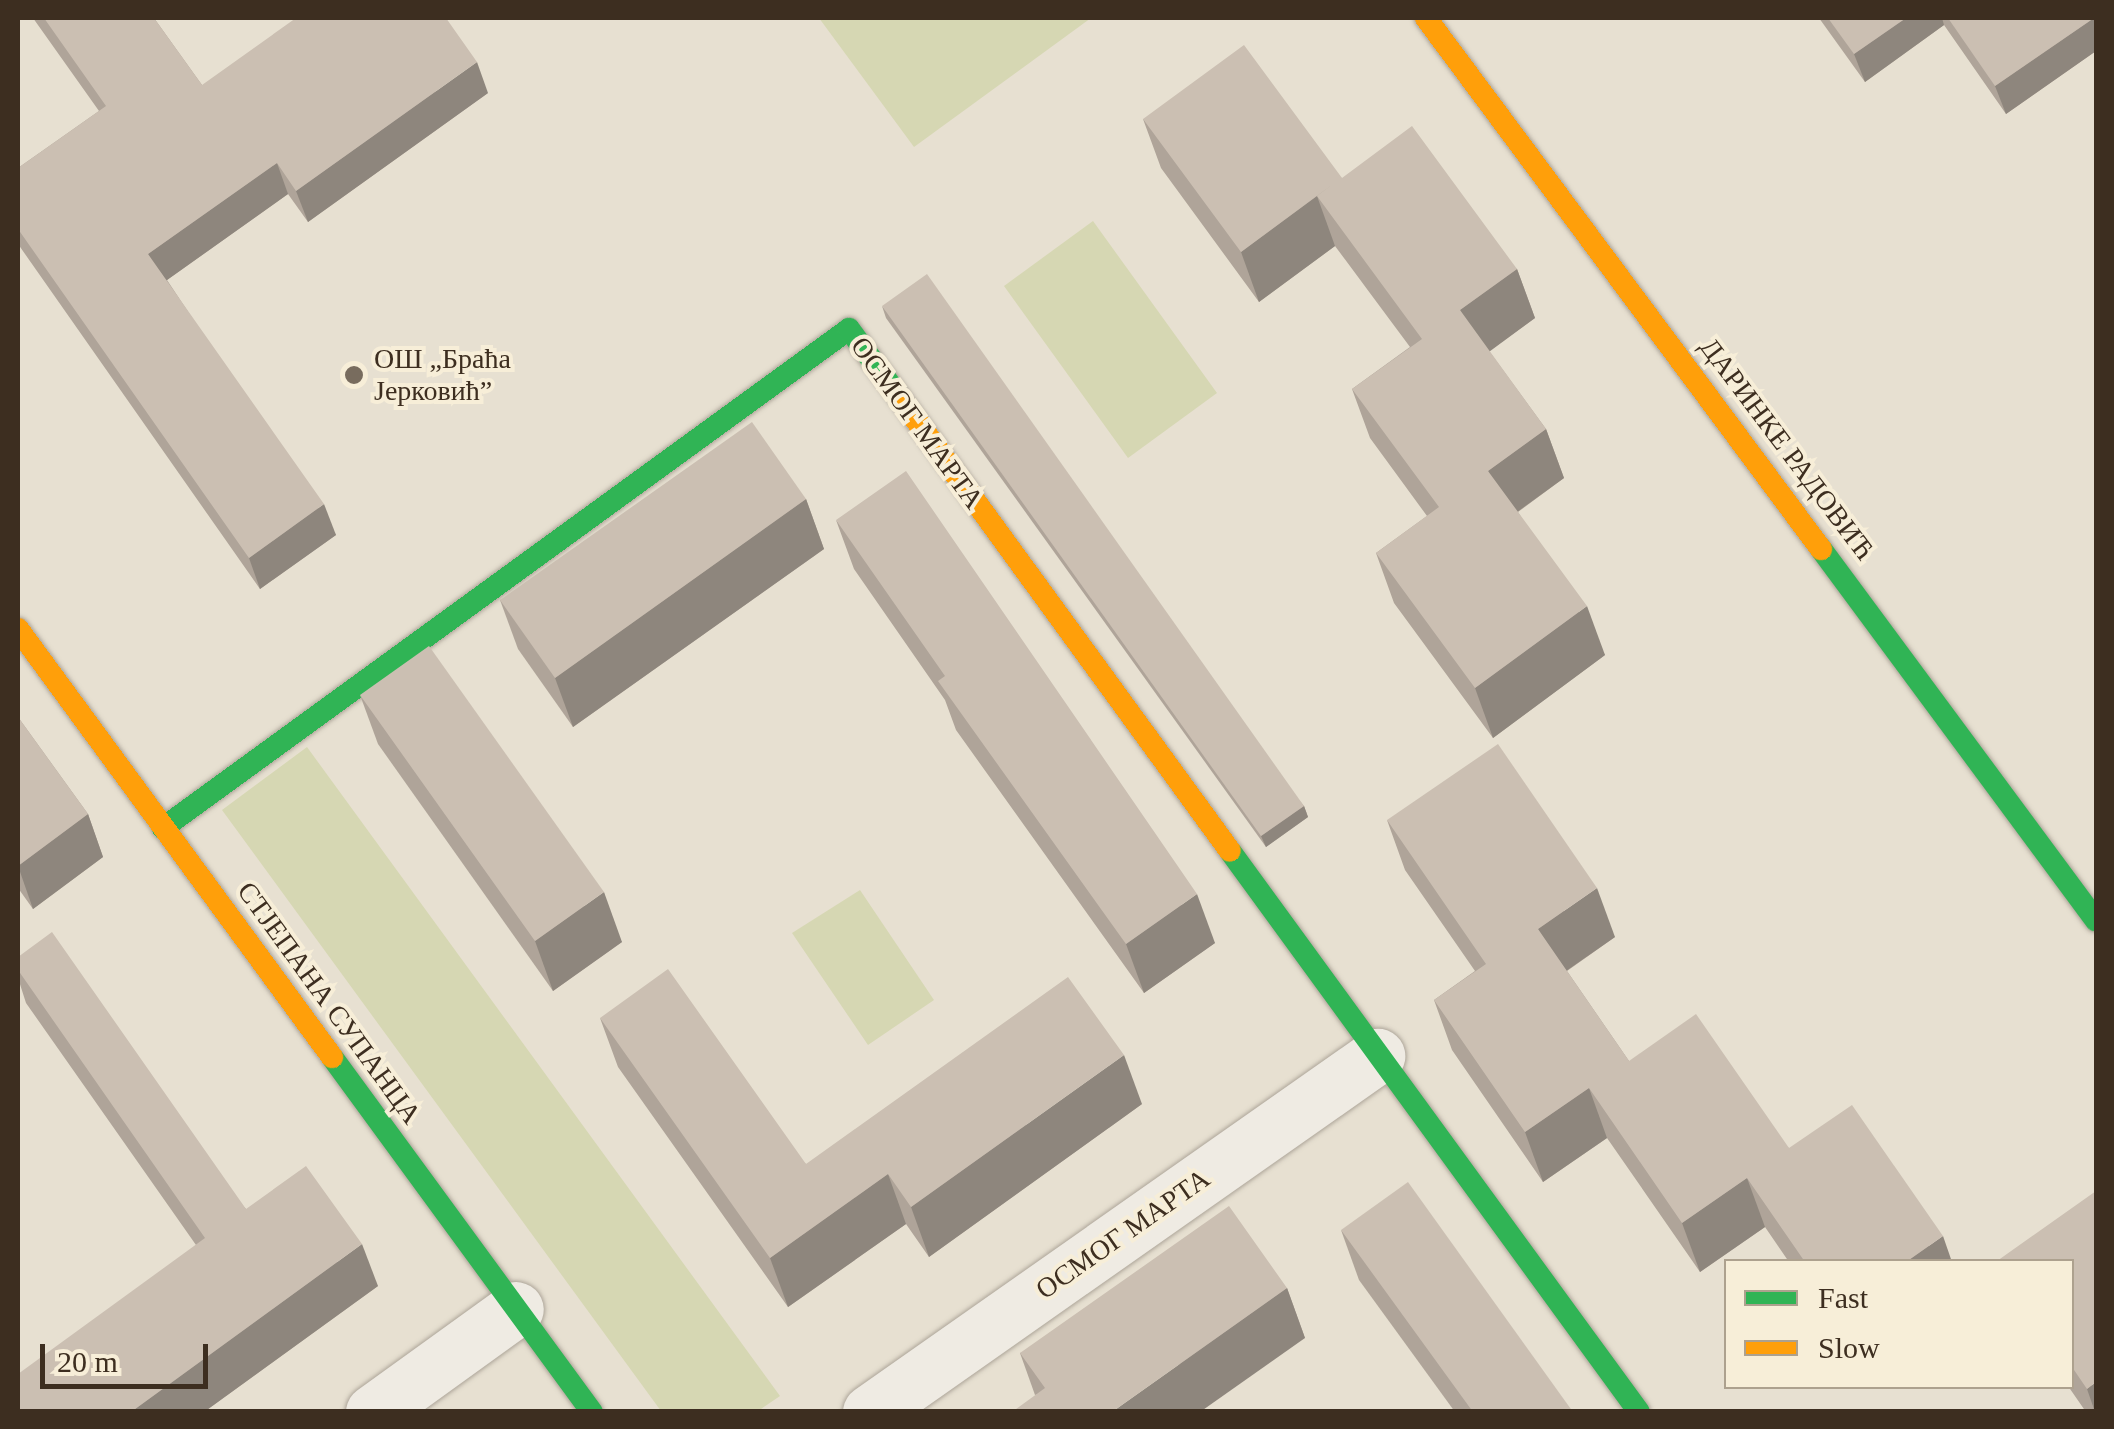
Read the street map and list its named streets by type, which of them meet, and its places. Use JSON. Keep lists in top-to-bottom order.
{
  "streets": {
    "street": ["ОСМОГ МАРТА", "ДАРИНКЕ РАДОВИЋ", "СТЈЕПАНА СУПАНЦА"]
  },
  "crossings": [
    ["ОСМОГ МАРТА", "СТЈЕПАНА СУПАНЦА"]
  ],
  "places": ["ОШ „Браћа Јерковић”"],
  "legend": ["Fast", "Slow"],
  "scale_bar": "20 m"
}
